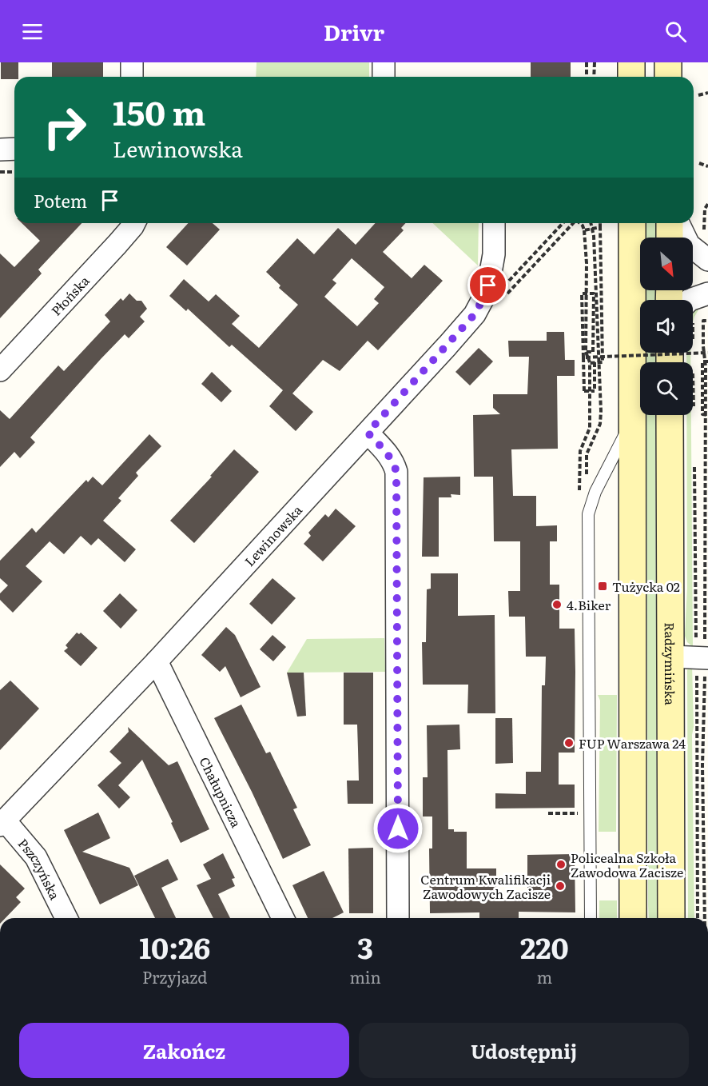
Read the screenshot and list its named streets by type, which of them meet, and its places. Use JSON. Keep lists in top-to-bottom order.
{
  "streets": {
    "main road": ["Radzymińska"],
    "street": [
      "Płońska",
      "Lewinowska",
      "Chałupnicza",
      "Pszczyńska"
    ]
  },
  "crossings": [
    ["Lewinowska", "Chałupnicza"],
    ["Lewinowska", "Pszczyńska"]
  ],
  "places": {
    "transit": ["Tużycka 02"],
    "other": [
      "4.Biker",
      "FUP Warszawa 24",
      "Policealna Szkoła Zawodowa Zacisze",
      "Centrum Kwalifikacji Zawodowych Zacisze"
    ]
  },
  "north": "bottom right",
  "page": {
    "header": "Drivr",
    "turn": ["150 m", "Lewinowska"],
    "then": "Potem",
    "eta": [
      "10:26",
      "Przyjazd",
      "3",
      "min",
      "220",
      "m"
    ],
    "buttons": ["Zakończ", "Udostępnij"]
  }
}
